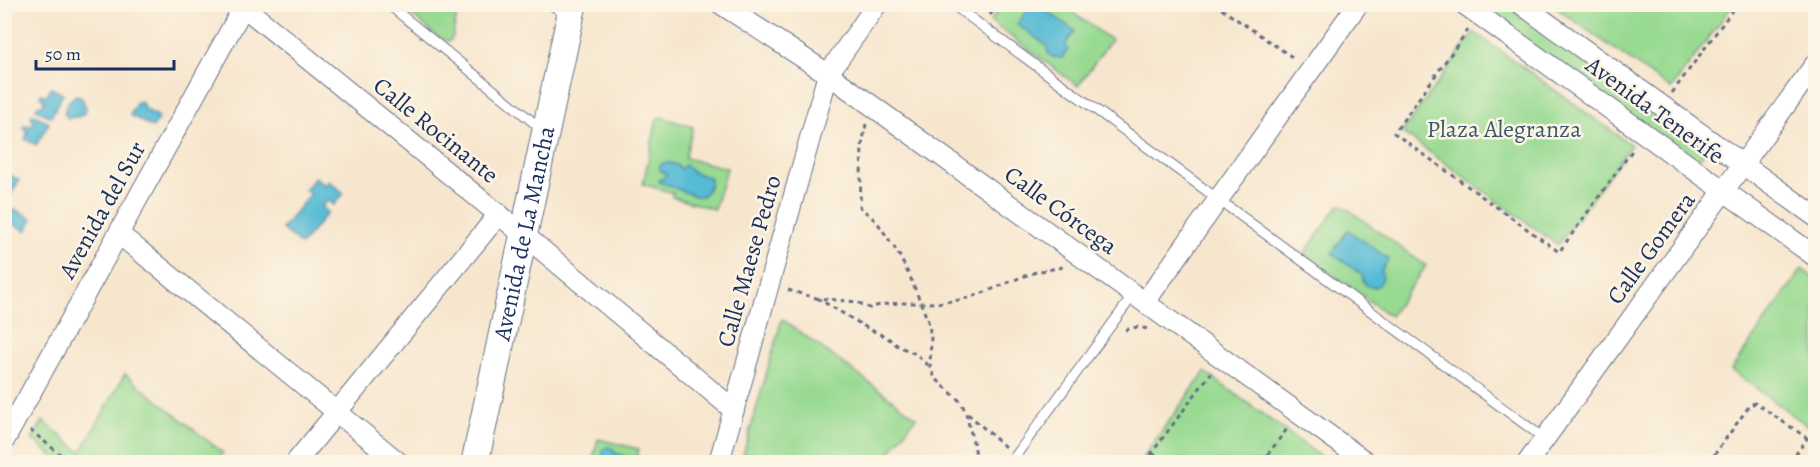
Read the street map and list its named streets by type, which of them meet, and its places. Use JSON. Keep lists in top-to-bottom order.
{
  "streets": {
    "main road": ["Avenida de La Mancha"],
    "street": [
      "Avenida Tenerife",
      "Calle Rocinante",
      "Avenida del Sur",
      "Calle Córcega",
      "Calle Gomera",
      "Calle Maese Pedro"
    ]
  },
  "crossings": [
    ["Avenida Tenerife", "Calle Gomera"],
    ["Calle Rocinante", "Avenida del Sur"],
    ["Calle Rocinante", "Avenida de La Mancha"],
    ["Calle Rocinante", "Calle Maese Pedro"],
    ["Calle Córcega", "Calle Maese Pedro"]
  ],
  "parks": ["Plaza Alegranza"],
  "scale_bar": "50 m"
}
